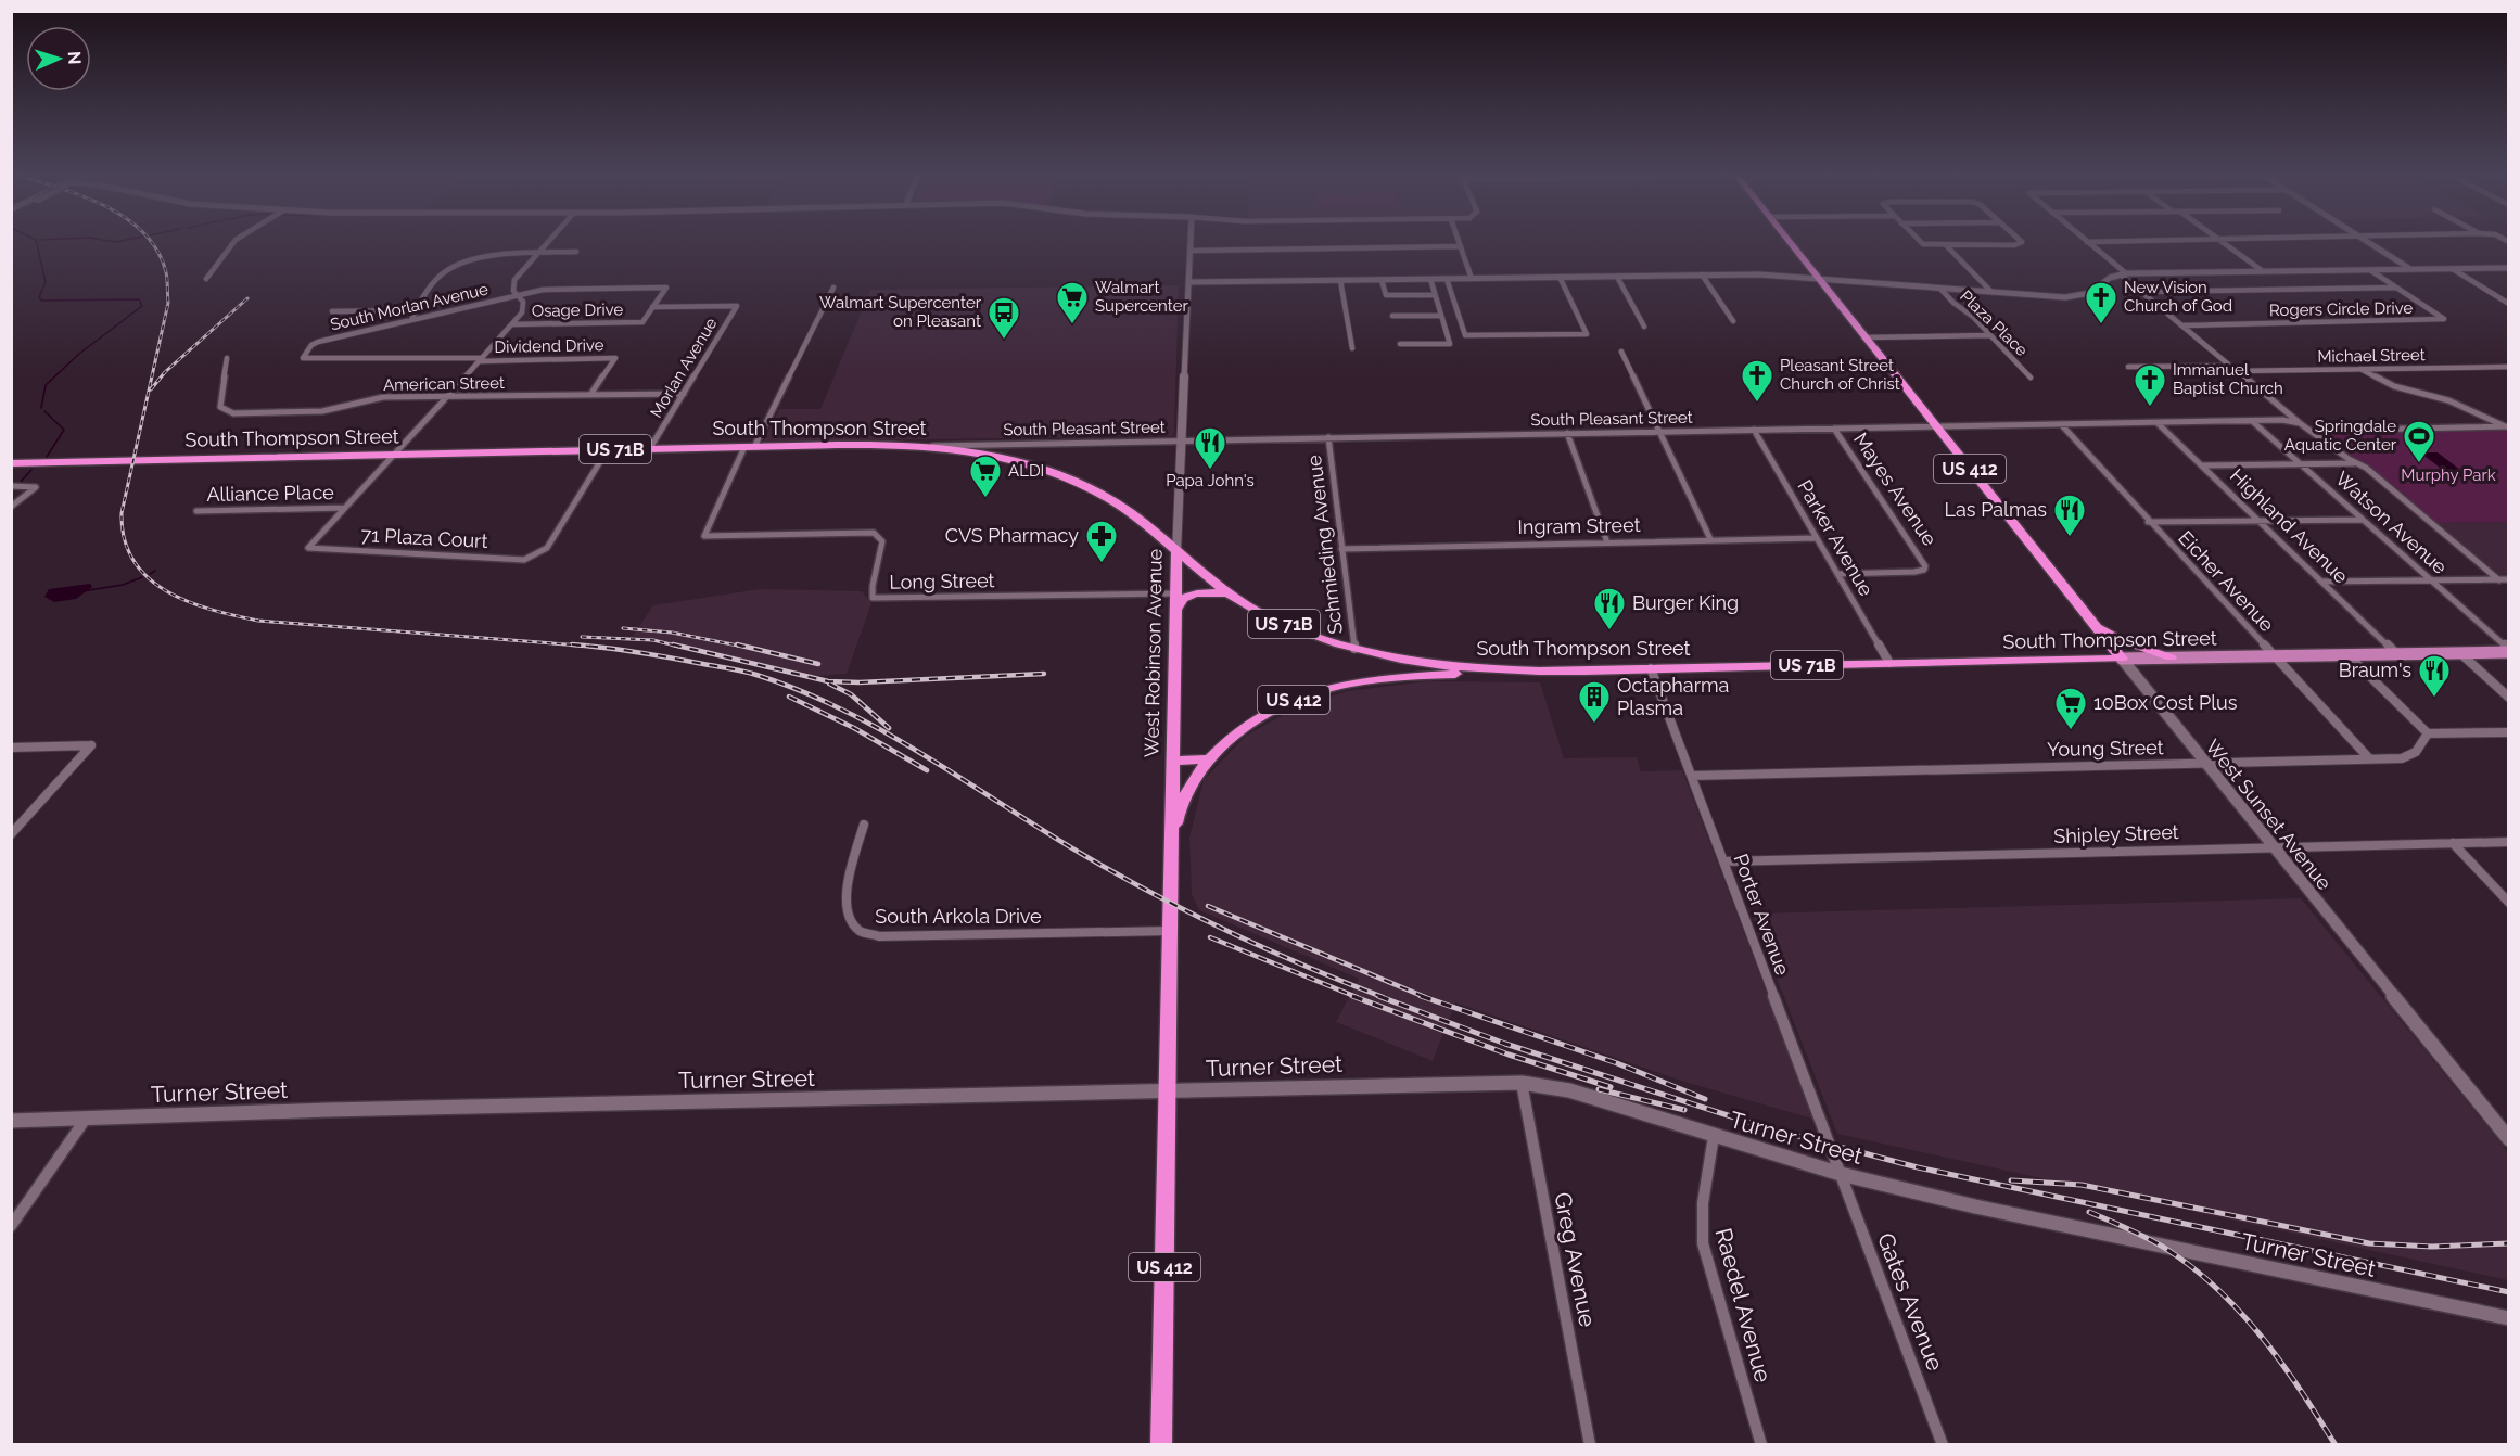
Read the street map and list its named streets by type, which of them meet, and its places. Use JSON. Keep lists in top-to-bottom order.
{
  "streets": {
    "highway": [
      "South Thompson Street",
      "US 71B",
      "US 412",
      "West Robinson Avenue",
      "West Sunset Avenue"
    ],
    "street": [
      "South Morlan Avenue",
      "Rogers Circle Drive",
      "Osage Drive",
      "Plaza Place",
      "Dividend Drive",
      "Michael Street",
      "Morlan Avenue",
      "American Street",
      "South Pleasant Street",
      "Mayes Avenue",
      "Alliance Place",
      "Watson Avenue",
      "Ingram Street",
      "Highland Avenue",
      "71 Plaza Court",
      "Parker Avenue",
      "Schmieding Avenue",
      "Long Street",
      "Eicher Avenue",
      "Young Street",
      "Shipley Street",
      "Porter Avenue",
      "South Arkola Drive",
      "Turner Street",
      "Greg Avenue",
      "Gates Avenue",
      "Raedel Avenue"
    ]
  },
  "crossings": [
    ["South Morlan Avenue", "Osage Drive"],
    ["South Morlan Avenue", "Dividend Drive"],
    ["South Morlan Avenue", "Morlan Avenue"],
    ["South Morlan Avenue", "71 Plaza Court"],
    ["Osage Drive", "Morlan Avenue"],
    ["Osage Drive", "71 Plaza Court"],
    ["Dividend Drive", "American Street"],
    ["Dividend Drive", "71 Plaza Court"],
    ["Morlan Avenue", "American Street"],
    ["Morlan Avenue", "South Thompson Street"],
    ["American Street", "71 Plaza Court"],
    ["South Pleasant Street", "South Thompson Street"],
    ["South Pleasant Street", "Mayes Avenue"],
    ["South Pleasant Street", "Watson Avenue"],
    ["South Pleasant Street", "Highland Avenue"],
    ["South Pleasant Street", "Parker Avenue"],
    ["South Pleasant Street", "Schmieding Avenue"],
    ["South Pleasant Street", "Eicher Avenue"],
    ["South Pleasant Street", "West Robinson Avenue"],
    ["South Pleasant Street", "West Sunset Avenue"],
    ["South Thompson Street", "US 412"],
    ["South Thompson Street", "Watson Avenue"],
    ["South Thompson Street", "Highland Avenue"],
    ["South Thompson Street", "71 Plaza Court"],
    ["South Thompson Street", "Parker Avenue"],
    ["South Thompson Street", "Schmieding Avenue"],
    ["South Thompson Street", "Long Street"],
    ["South Thompson Street", "Eicher Avenue"],
    ["South Thompson Street", "West Robinson Avenue"],
    ["South Thompson Street", "West Sunset Avenue"],
    ["South Thompson Street", "Porter Avenue"],
    ["US 412", "West Robinson Avenue"],
    ["US 412", "Turner Street"],
    ["Mayes Avenue", "Parker Avenue"],
    ["Alliance Place", "71 Plaza Court"],
    ["Ingram Street", "Parker Avenue"],
    ["Ingram Street", "Schmieding Avenue"],
    ["Long Street", "West Robinson Avenue"],
    ["Eicher Avenue", "Young Street"],
    ["West Robinson Avenue", "South Arkola Drive"],
    ["West Robinson Avenue", "Turner Street"],
    ["Young Street", "West Sunset Avenue"],
    ["Young Street", "Porter Avenue"],
    ["West Sunset Avenue", "Shipley Street"],
    ["Shipley Street", "Porter Avenue"],
    ["Porter Avenue", "Turner Street"],
    ["Porter Avenue", "Gates Avenue"],
    ["Turner Street", "Greg Avenue"],
    ["Turner Street", "Gates Avenue"],
    ["Turner Street", "Raedel Avenue"]
  ],
  "parks": ["Murphy Park"],
  "places": {
    "supermarket": ["Walmart Supercenter", "ALDI", "10Box Cost Plus"],
    "church": ["New Vision Church of God", "Pleasant Street Church of Christ", "Immanuel Baptist Church"],
    "bus stop": ["Walmart Supercenter on Pleasant"],
    "sports": ["Springdale Aquatic Center"],
    "restaurant": [
      "Papa John's",
      "Las Palmas",
      "Burger King",
      "Braum's"
    ],
    "pharmacy": ["CVS Pharmacy"],
    "building": ["Octapharma Plasma"]
  },
  "north": "right"
}
